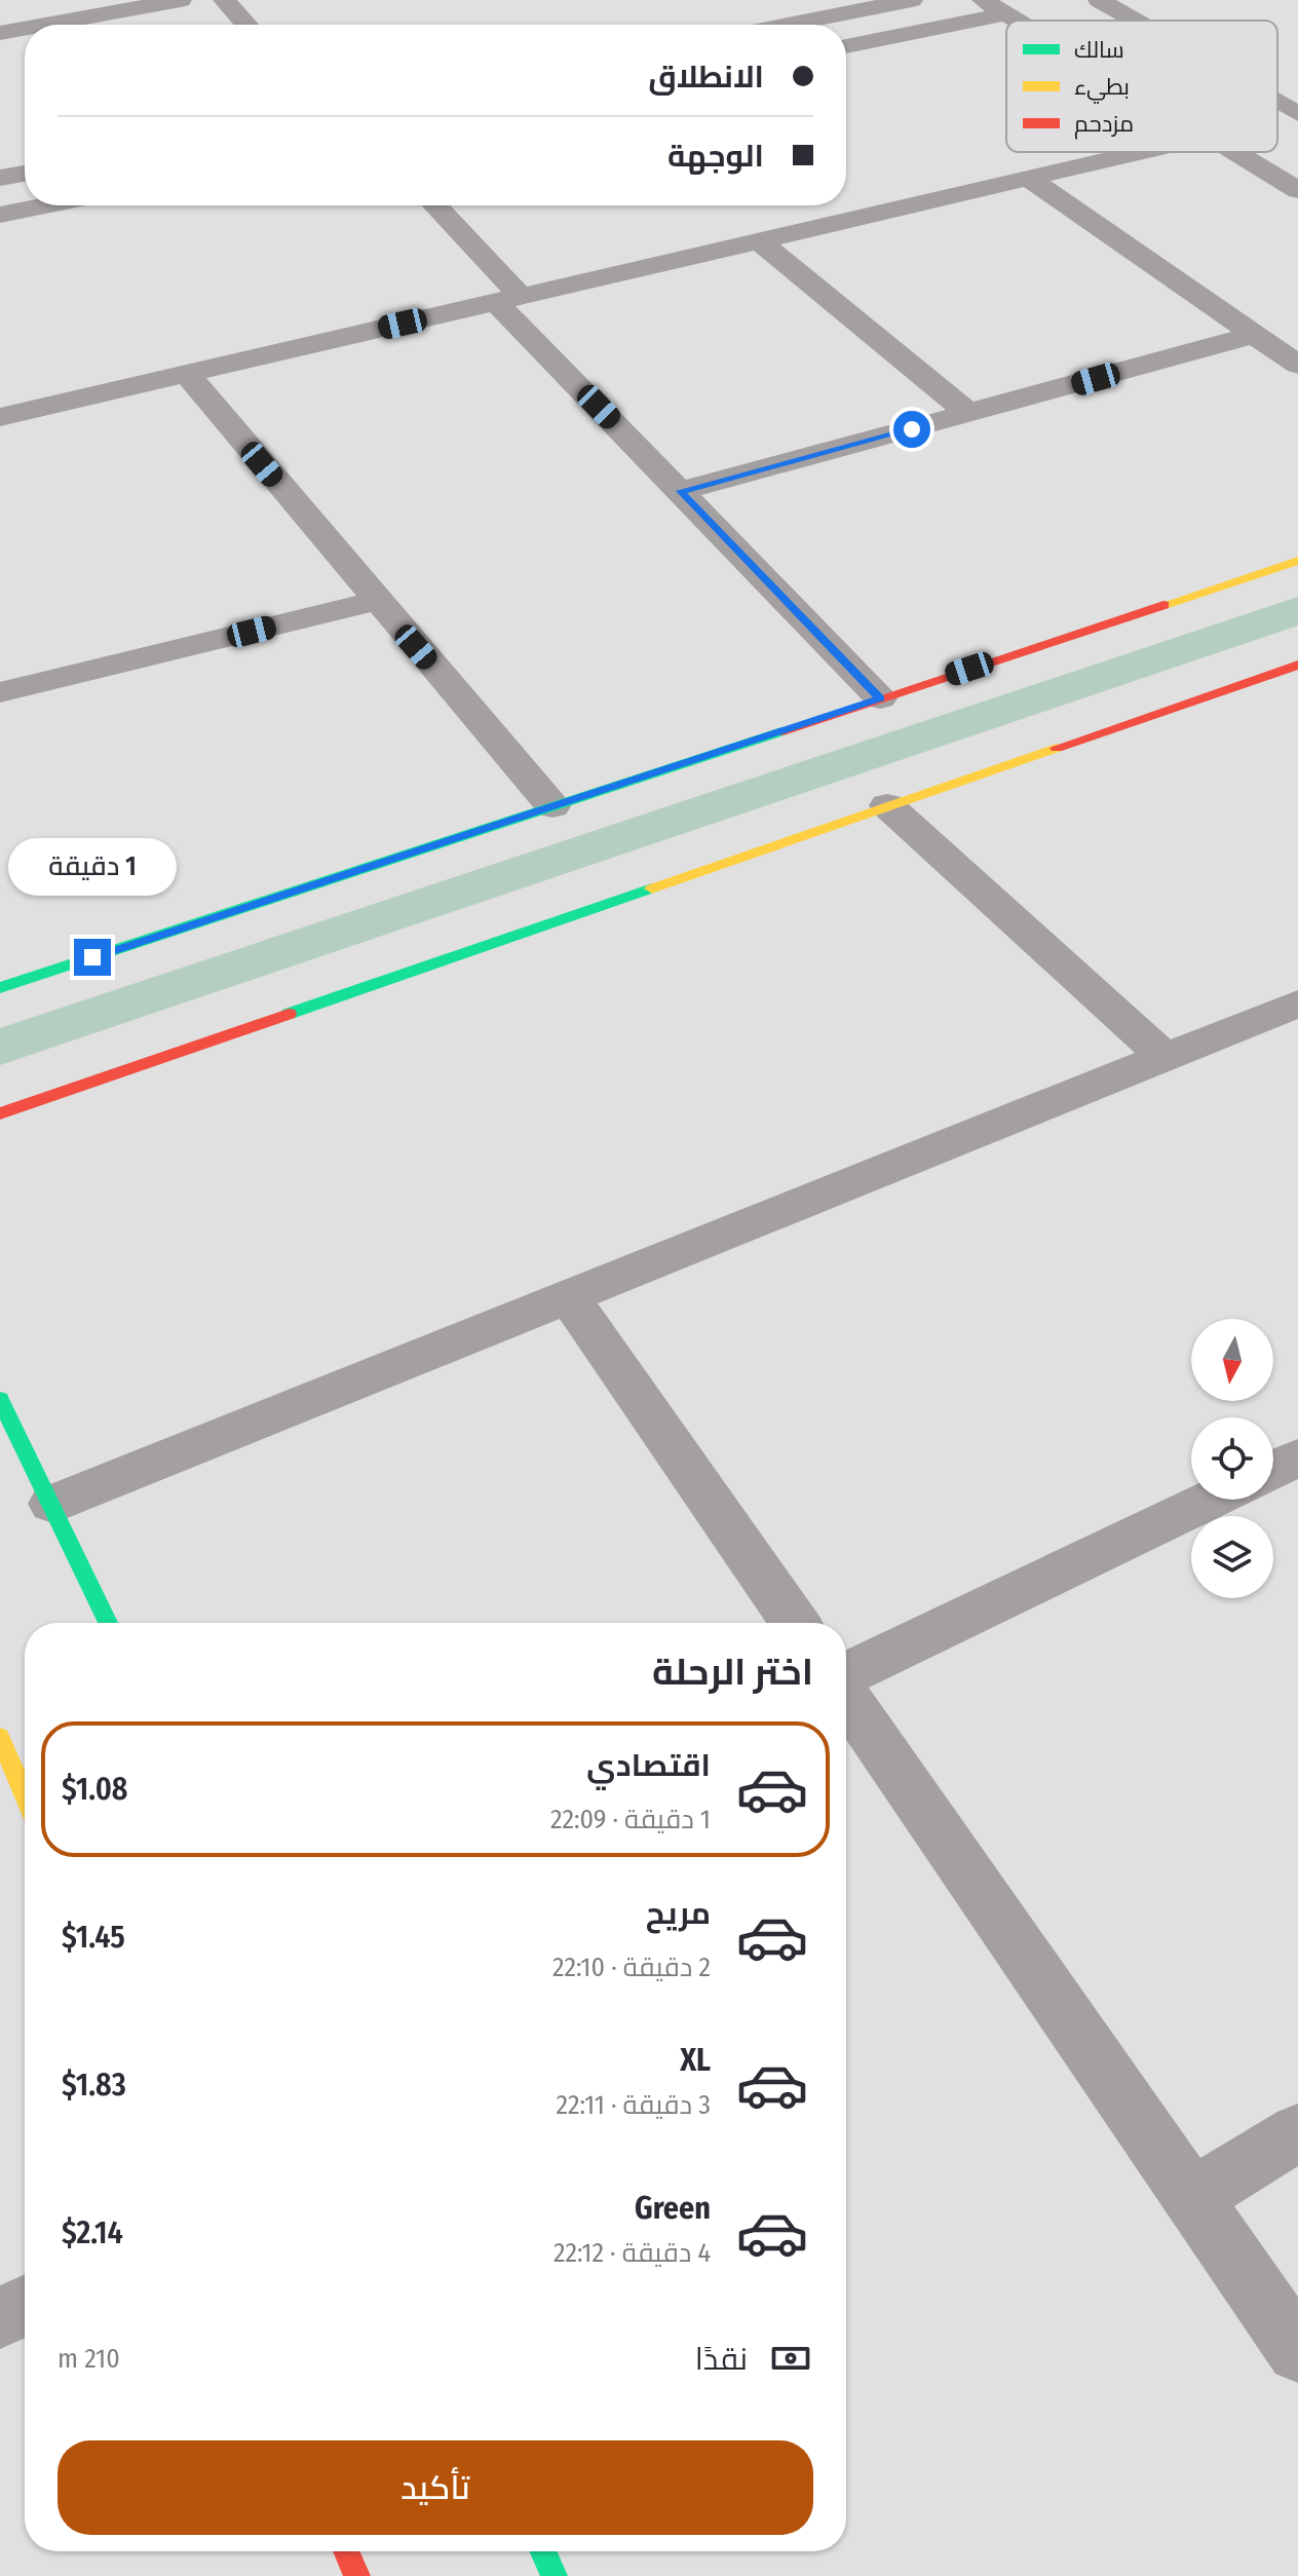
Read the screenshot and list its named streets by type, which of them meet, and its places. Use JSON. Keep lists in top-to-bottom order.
{
  "legend": ["سالك", "بطيء", "مزدحم"],
  "north": "bottom",
  "page": {
    "banner": ["الانطلاق", "الوجهة"],
    "bubble": "1 دقيقة",
    "heading": "اختر الرحلة",
    "list": [
      {
        "name": "اقتصادي",
        "note": "1 دقيقة · 22:09",
        "value": "$1.08"
      },
      {
        "name": "مريح",
        "note": "2 دقيقة · 22:10",
        "value": "$1.45"
      },
      {
        "name": "XL",
        "note": "3 دقيقة · 22:11",
        "value": "$1.83"
      },
      {
        "name": "Green",
        "note": "4 دقيقة · 22:12",
        "value": "$2.14"
      }
    ],
    "pay": ["نقدًا", "210 m"],
    "buttons": "تأكيد"
  }
}
